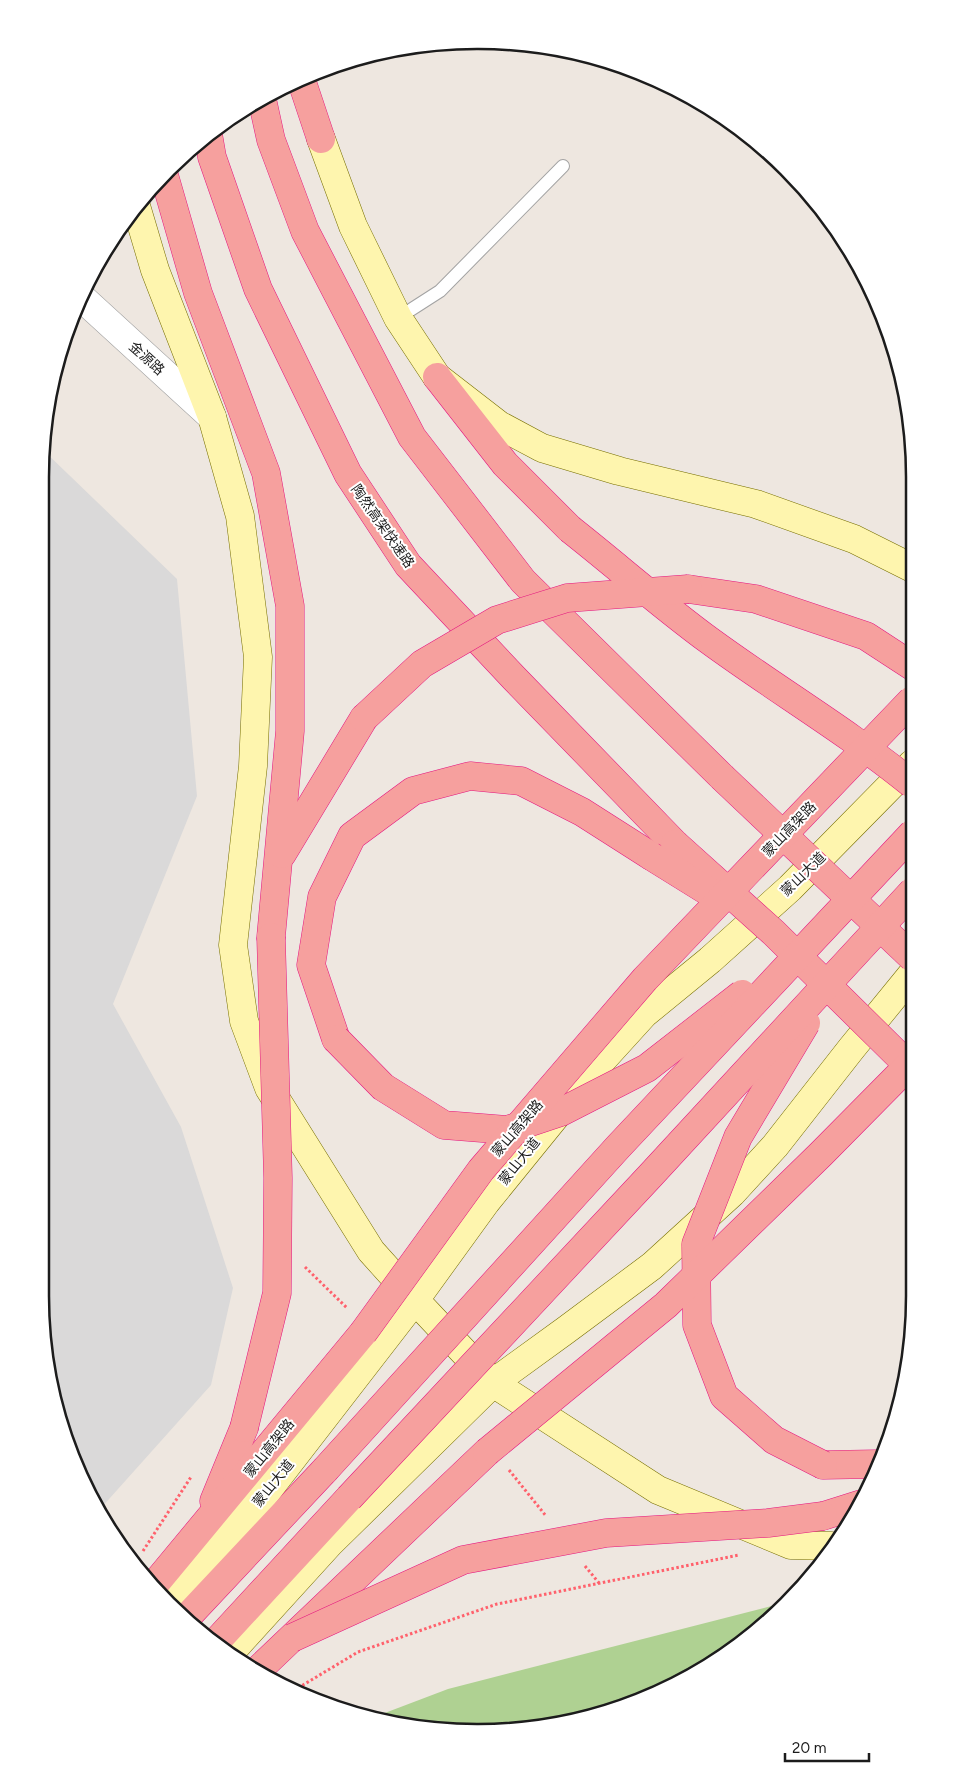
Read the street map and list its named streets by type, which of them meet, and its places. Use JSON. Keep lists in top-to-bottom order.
{
  "streets": {
    "highway": ["陶然高架快速路", "蒙山高架路"],
    "main road": ["蒙山大道"],
    "street": ["金源路"]
  },
  "scale_bar": "20 m"
}
